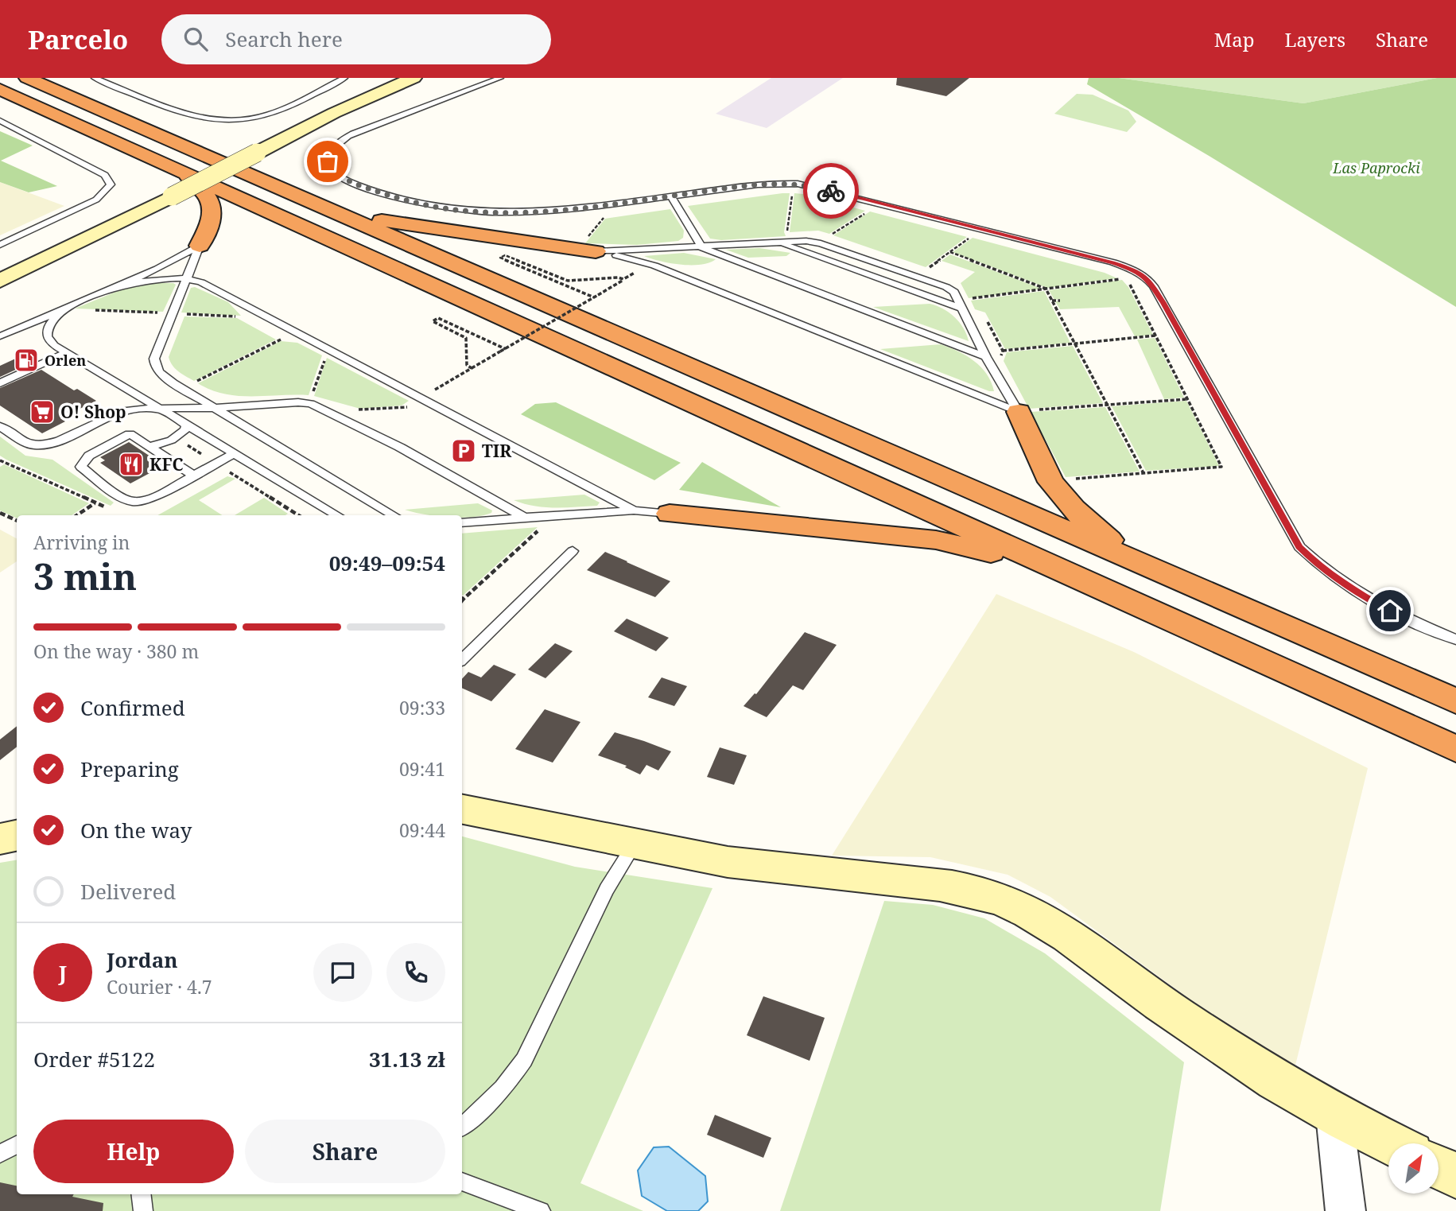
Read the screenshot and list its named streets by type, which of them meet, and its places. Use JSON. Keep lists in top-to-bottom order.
{
  "parks": ["Las Paprocki"],
  "places": {
    "fuel station": ["Orlen"],
    "supermarket": ["O! Shop"],
    "parking": ["TIR"],
    "restaurant": ["KFC"]
  },
  "north": "top right",
  "page": {
    "header": "Parcelo",
    "search": "Search here",
    "nav": ["Map", "Layers", "Share"],
    "heading": ["3 min", "Arriving in", "09:49–09:54"],
    "panel": [
      "Jordan",
      "Courier · 4.7",
      "Order #5122",
      "31.13 zł"
    ],
    "bar": "On the way · 380 m",
    "list": [
      ["Confirmed", "09:33"],
      ["Preparing", "09:41"],
      ["On the way", "09:44"],
      "Delivered"
    ],
    "round": "J",
    "buttons": ["Help", "Share"]
  }
}
